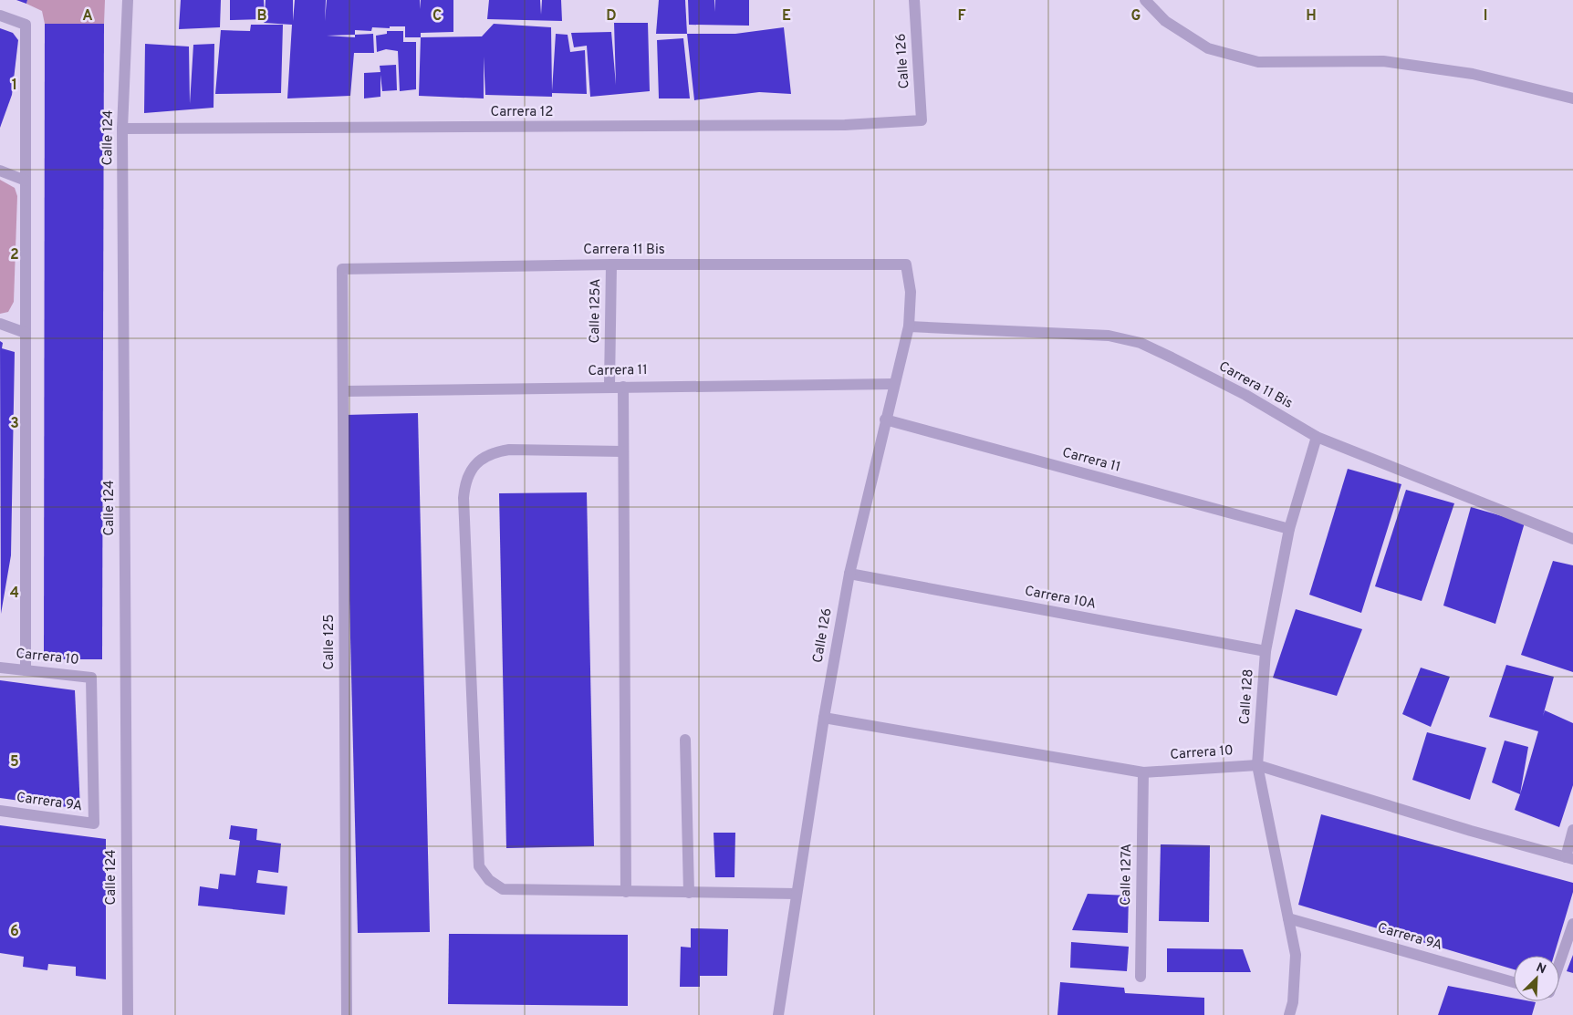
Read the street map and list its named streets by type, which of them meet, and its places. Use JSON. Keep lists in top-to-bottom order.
{
  "streets": {
    "street": [
      "Calle 126",
      "Carrera 12",
      "Calle 124",
      "Carrera 11 Bis",
      "Calle 125A",
      "Carrera 11",
      "Carrera 10A",
      "Calle 125",
      "Carrera 10",
      "Calle 128",
      "Carrera 9A",
      "Calle 127A"
    ]
  },
  "crossings": [
    ["Calle 126", "Carrera 12"],
    ["Calle 126", "Carrera 11 Bis"],
    ["Calle 126", "Carrera 11"],
    ["Calle 126", "Carrera 10A"],
    ["Calle 126", "Carrera 10"],
    ["Carrera 12", "Calle 124"],
    ["Carrera 11 Bis", "Calle 125A"],
    ["Carrera 11 Bis", "Calle 125"],
    ["Carrera 11 Bis", "Calle 128"],
    ["Calle 125A", "Carrera 11"],
    ["Carrera 11", "Calle 125"],
    ["Carrera 11", "Calle 128"],
    ["Carrera 10A", "Calle 128"],
    ["Carrera 10", "Calle 128"],
    ["Carrera 10", "Carrera 9A"],
    ["Carrera 10", "Calle 127A"],
    ["Calle 128", "Carrera 9A"]
  ],
  "north": "top right",
  "grid": {
    "columns": [
      "A",
      "B",
      "C",
      "D",
      "E",
      "F",
      "G",
      "H",
      "I"
    ],
    "rows": [
      "1",
      "2",
      "3",
      "4",
      "5",
      "6"
    ]
  }
}
